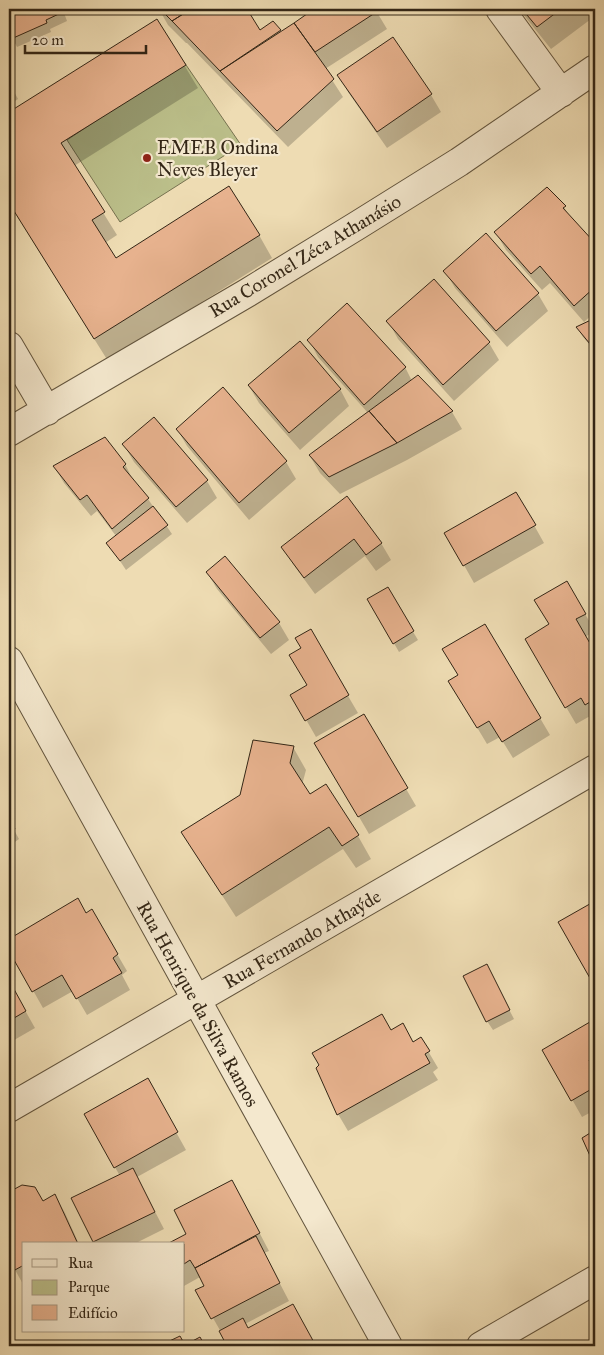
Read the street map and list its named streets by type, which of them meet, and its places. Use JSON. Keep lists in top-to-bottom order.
{
  "streets": {
    "street": ["Rua Coronel Zéca Athanásio", "Rua Fernando Athaýde", "Rua Henrique da Silva Ramos"]
  },
  "crossings": [
    ["Rua Fernando Athaýde", "Rua Henrique da Silva Ramos"]
  ],
  "places": ["EMEB Ondina Neves Bleyer"],
  "legend": ["Rua", "Parque", "Edifício"],
  "scale_bar": "20 m"
}
